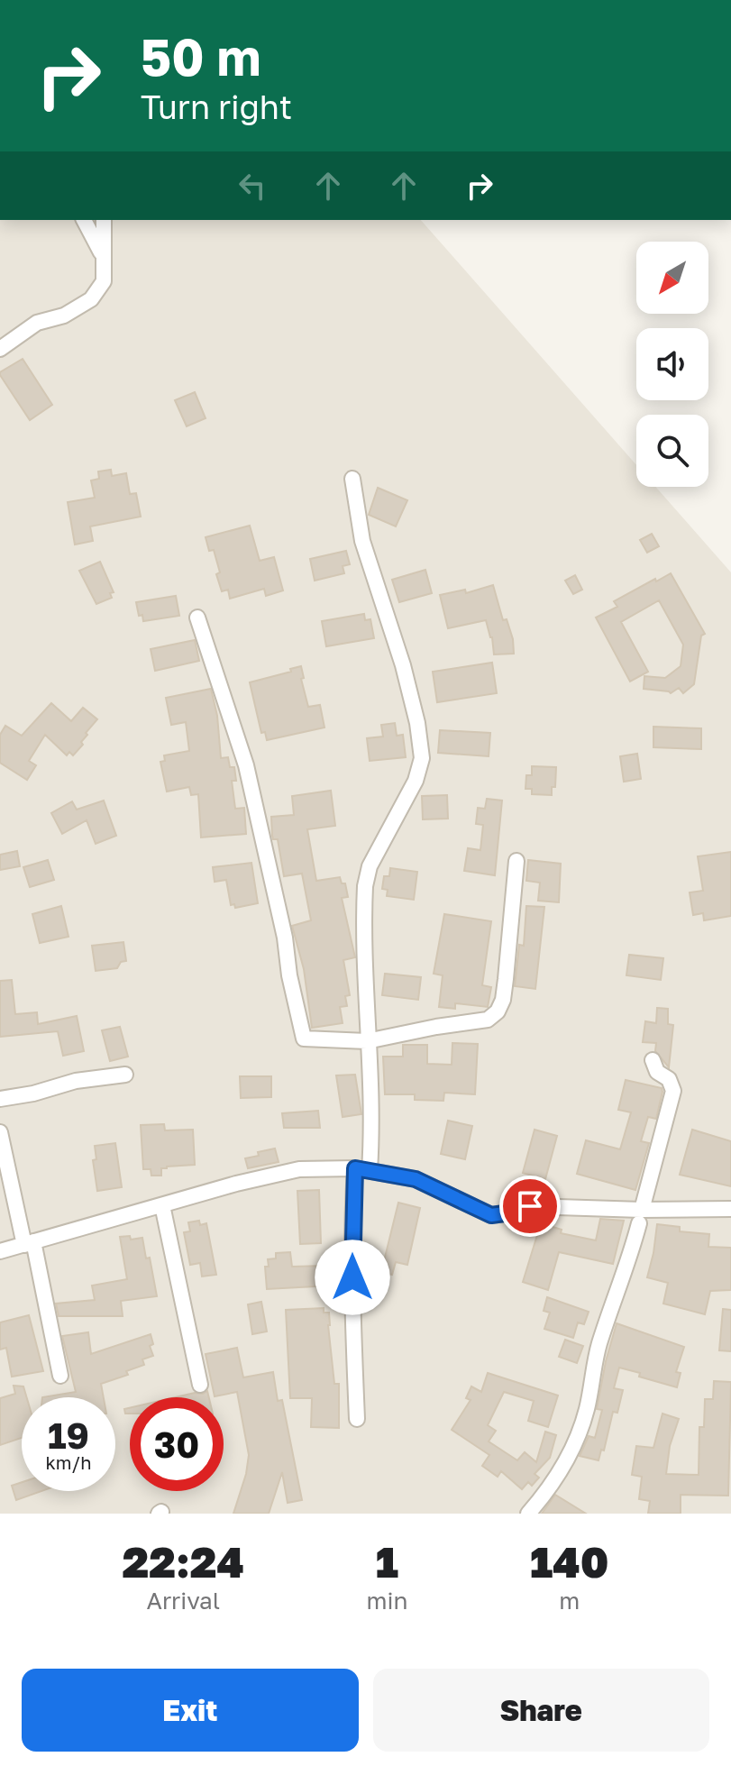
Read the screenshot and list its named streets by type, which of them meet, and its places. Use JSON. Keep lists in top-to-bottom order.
{
  "north": "bottom left",
  "page": {
    "turn": ["50 m", "Turn right"],
    "speed": "19 km/h",
    "limit": "30",
    "eta": [
      "22:24",
      "Arrival",
      "1",
      "min",
      "140",
      "m"
    ],
    "buttons": ["Exit", "Share"]
  }
}
